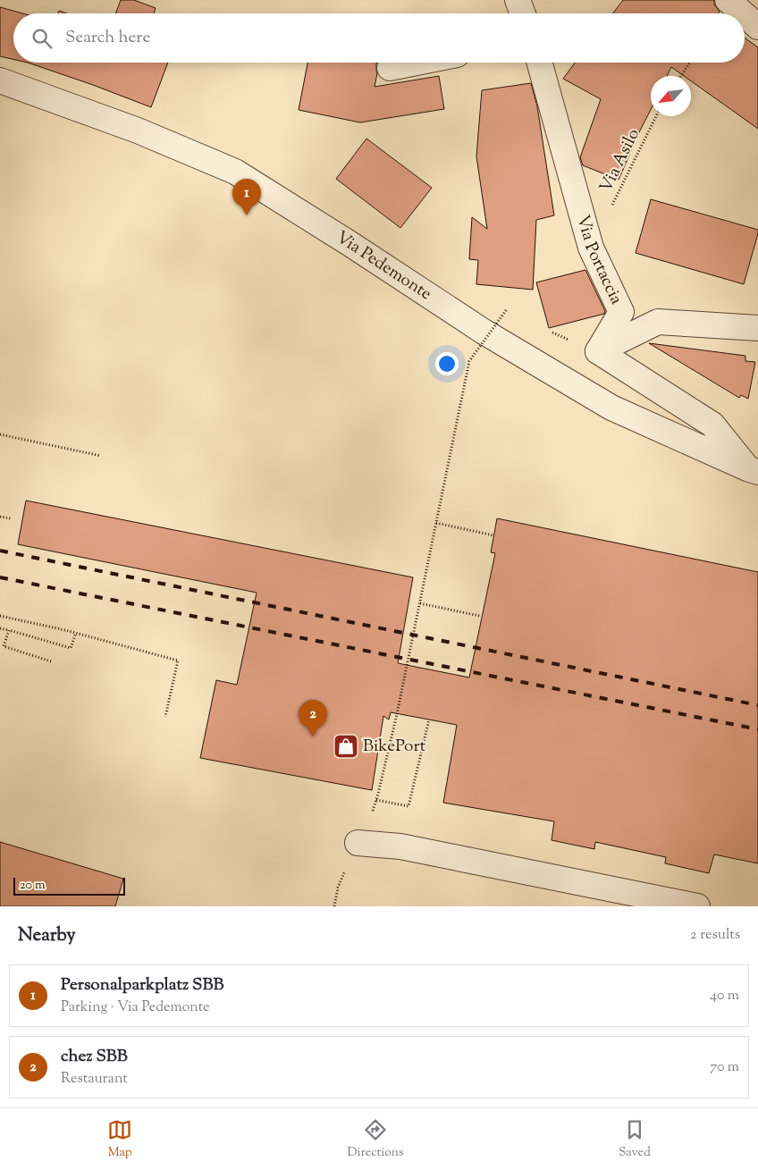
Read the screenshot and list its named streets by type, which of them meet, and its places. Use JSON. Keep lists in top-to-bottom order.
{
  "streets": {
    "street": ["Via Portaccia", "Via Pedemonte"],
    "path": ["Via Asilo"]
  },
  "crossings": [
    ["Via Asilo", "Via Portaccia"]
  ],
  "places": {
    "shop": ["BikePort"]
  },
  "scale_bar": "20 m",
  "north": "bottom left",
  "page": {
    "search": "Search here",
    "pins": ["1", "2"],
    "scale": "20 m",
    "heading": ["Nearby", "2 results"],
    "list": [
      {
        "mark": "1",
        "name": "Personalparkplatz SBB",
        "note": "Parking · Via Pedemonte",
        "value": "40 m"
      },
      {
        "mark": "2",
        "name": "chez SBB",
        "note": "Restaurant",
        "value": "70 m"
      }
    ],
    "nav": ["Map", "Directions", "Saved"]
  }
}
